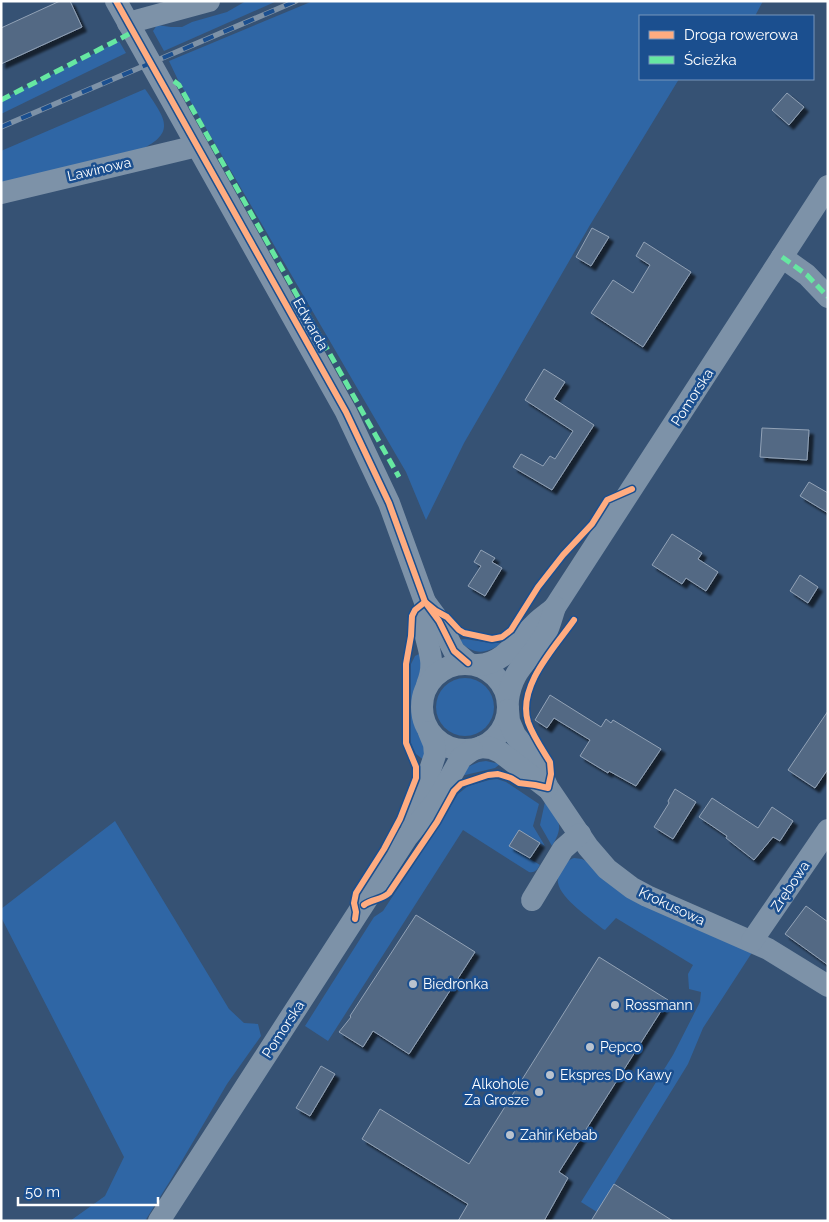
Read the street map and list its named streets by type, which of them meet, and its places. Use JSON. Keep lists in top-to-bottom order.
{
  "streets": {
    "street": [
      "Lawinowa",
      "Edwarda",
      "Pomorska",
      "Zrębowa",
      "Krokusowa"
    ]
  },
  "crossings": [
    ["Lawinowa", "Edwarda"],
    ["Edwarda", "Pomorska"],
    ["Edwarda", "Krokusowa"],
    ["Pomorska", "Krokusowa"],
    ["Zrębowa", "Krokusowa"]
  ],
  "places": [
    "Biedronka",
    "Rossmann",
    "Pepco",
    "Ekspres Do Kawy",
    "Alkohole Za Grosze",
    "Zahir Kebab"
  ],
  "legend": ["Droga rowerowa", "Ścieżka"],
  "scale_bar": "50 m"
}
